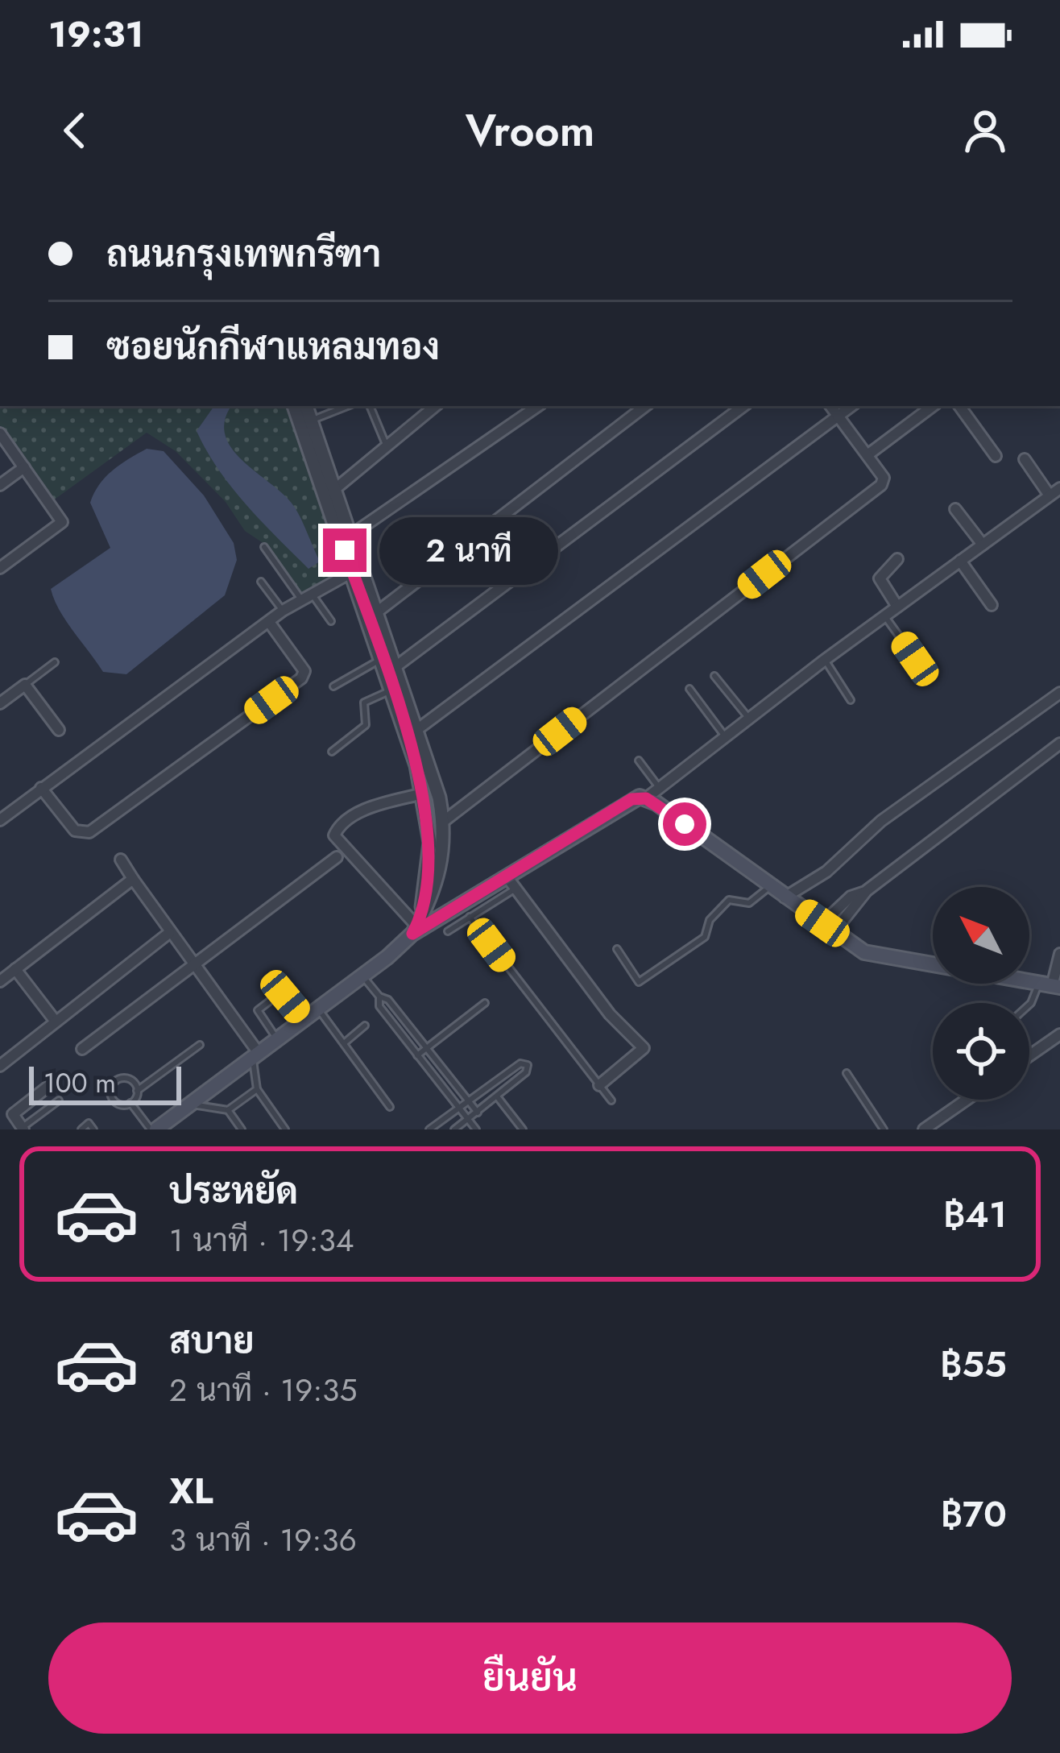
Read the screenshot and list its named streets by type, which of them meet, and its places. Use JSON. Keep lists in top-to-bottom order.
{
  "scale_bar": "100 m",
  "north": "top left",
  "page": {
    "status": "19:31",
    "header": "Vroom",
    "banner": ["ถนนกรุงเทพกรีฑา", "ซอยนักกีฬาแหลมทอง"],
    "bubble": "2 นาที",
    "scale": "100 m",
    "list": [
      {
        "name": "ประหยัด",
        "note": "1 นาที · 19:34",
        "value": "฿41"
      },
      {
        "name": "สบาย",
        "note": "2 นาที · 19:35",
        "value": "฿55"
      },
      {
        "name": "XL",
        "note": "3 นาที · 19:36",
        "value": "฿70"
      }
    ],
    "buttons": "ยืนยัน"
  }
}
